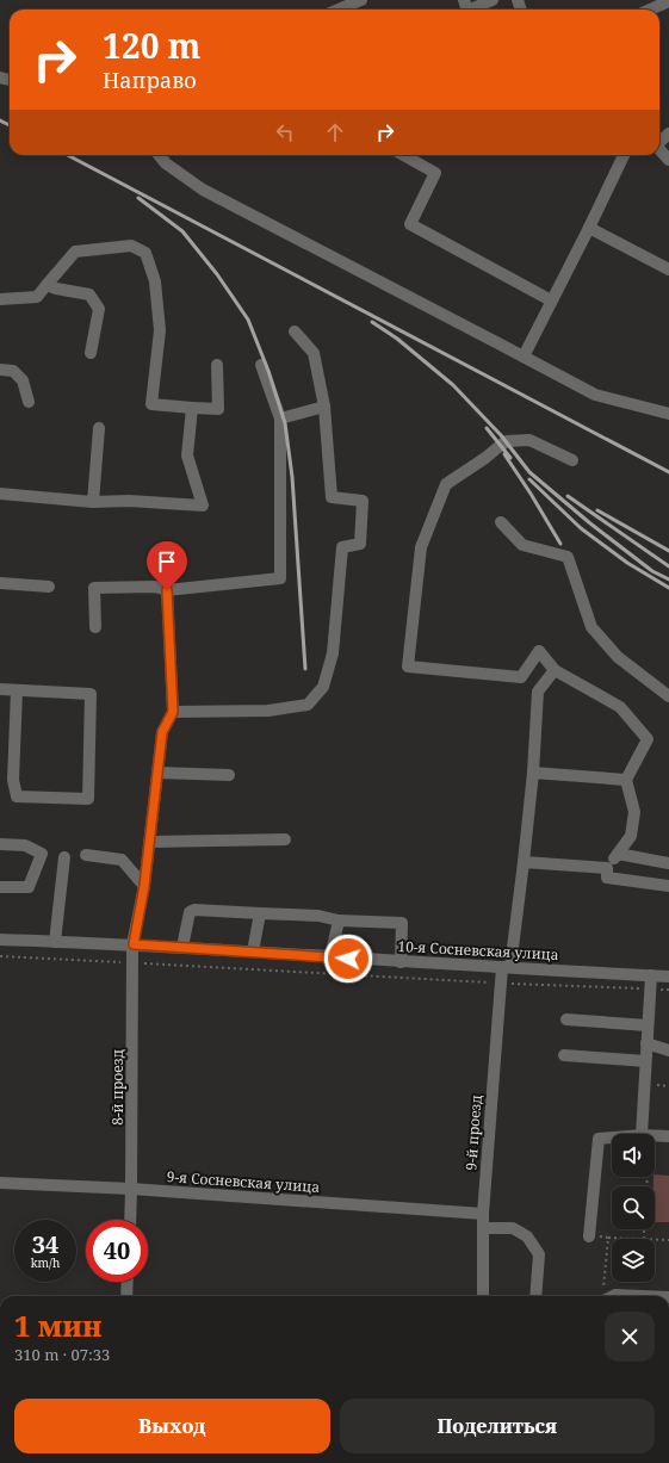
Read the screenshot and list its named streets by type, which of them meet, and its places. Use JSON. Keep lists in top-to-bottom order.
{
  "streets": {
    "street": [
      "10-я Сосневская улица",
      "8-й проезд",
      "9-й проезд",
      "9-я Сосневская улица"
    ]
  },
  "crossings": [
    ["10-я Сосневская улица", "8-й проезд"],
    ["10-я Сосневская улица", "9-й проезд"],
    ["8-й проезд", "9-я Сосневская улица"],
    ["9-й проезд", "9-я Сосневская улица"]
  ],
  "page": {
    "turn": ["120 m", "Направо"],
    "speed": "34 km/h",
    "limit": "40",
    "heading": ["1 мин", "310 m · 07:33"],
    "buttons": ["Выход", "Поделиться"]
  }
}
